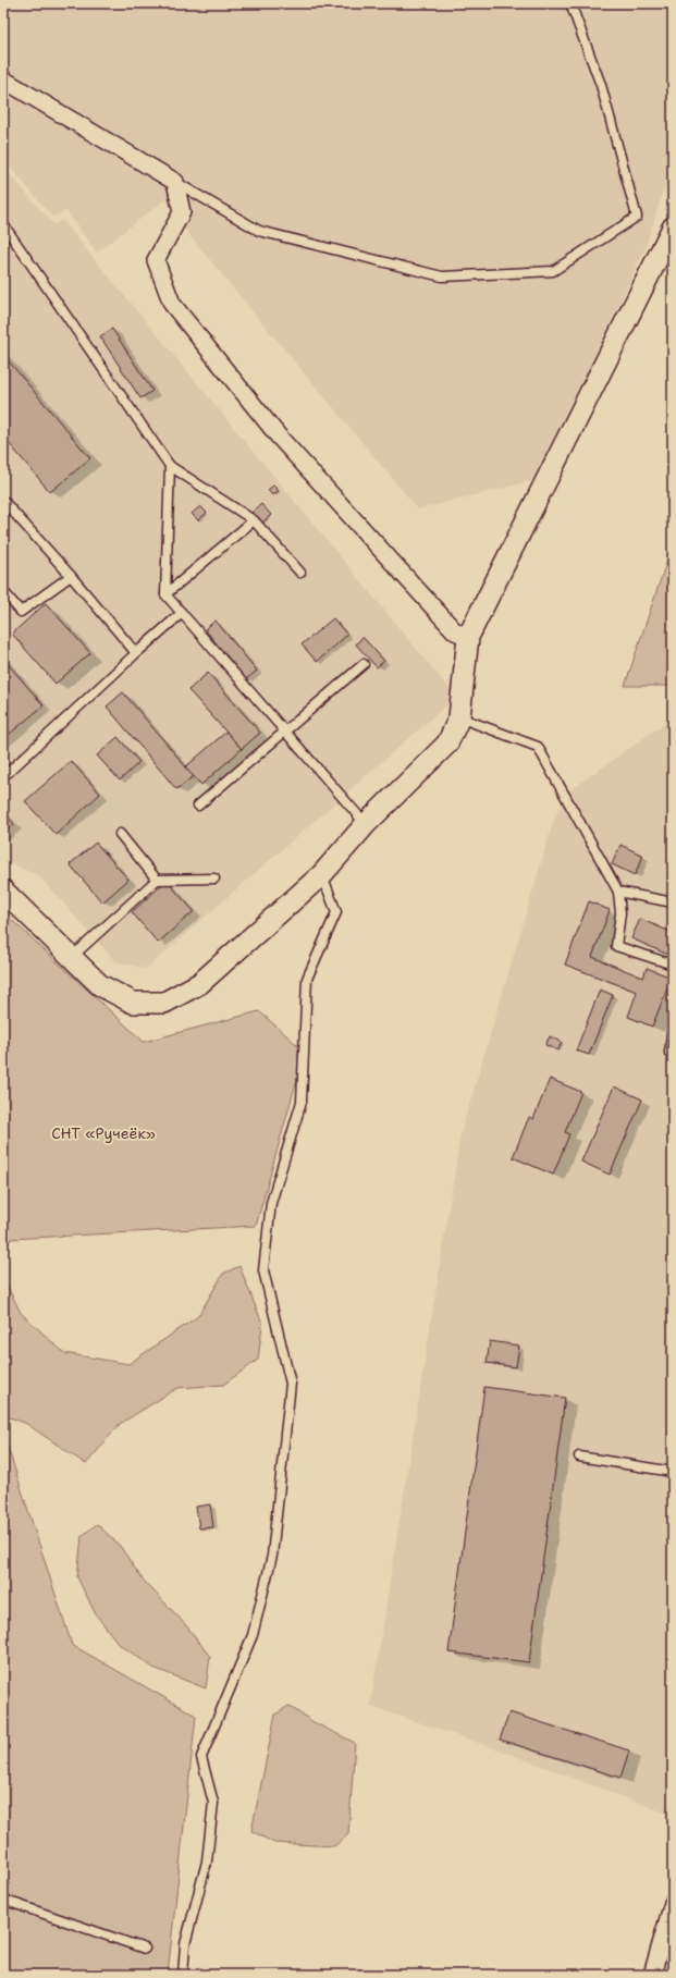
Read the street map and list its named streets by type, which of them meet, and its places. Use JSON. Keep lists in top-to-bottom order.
{
  "parks": ["СНТ «Ручеёк»"]
}
